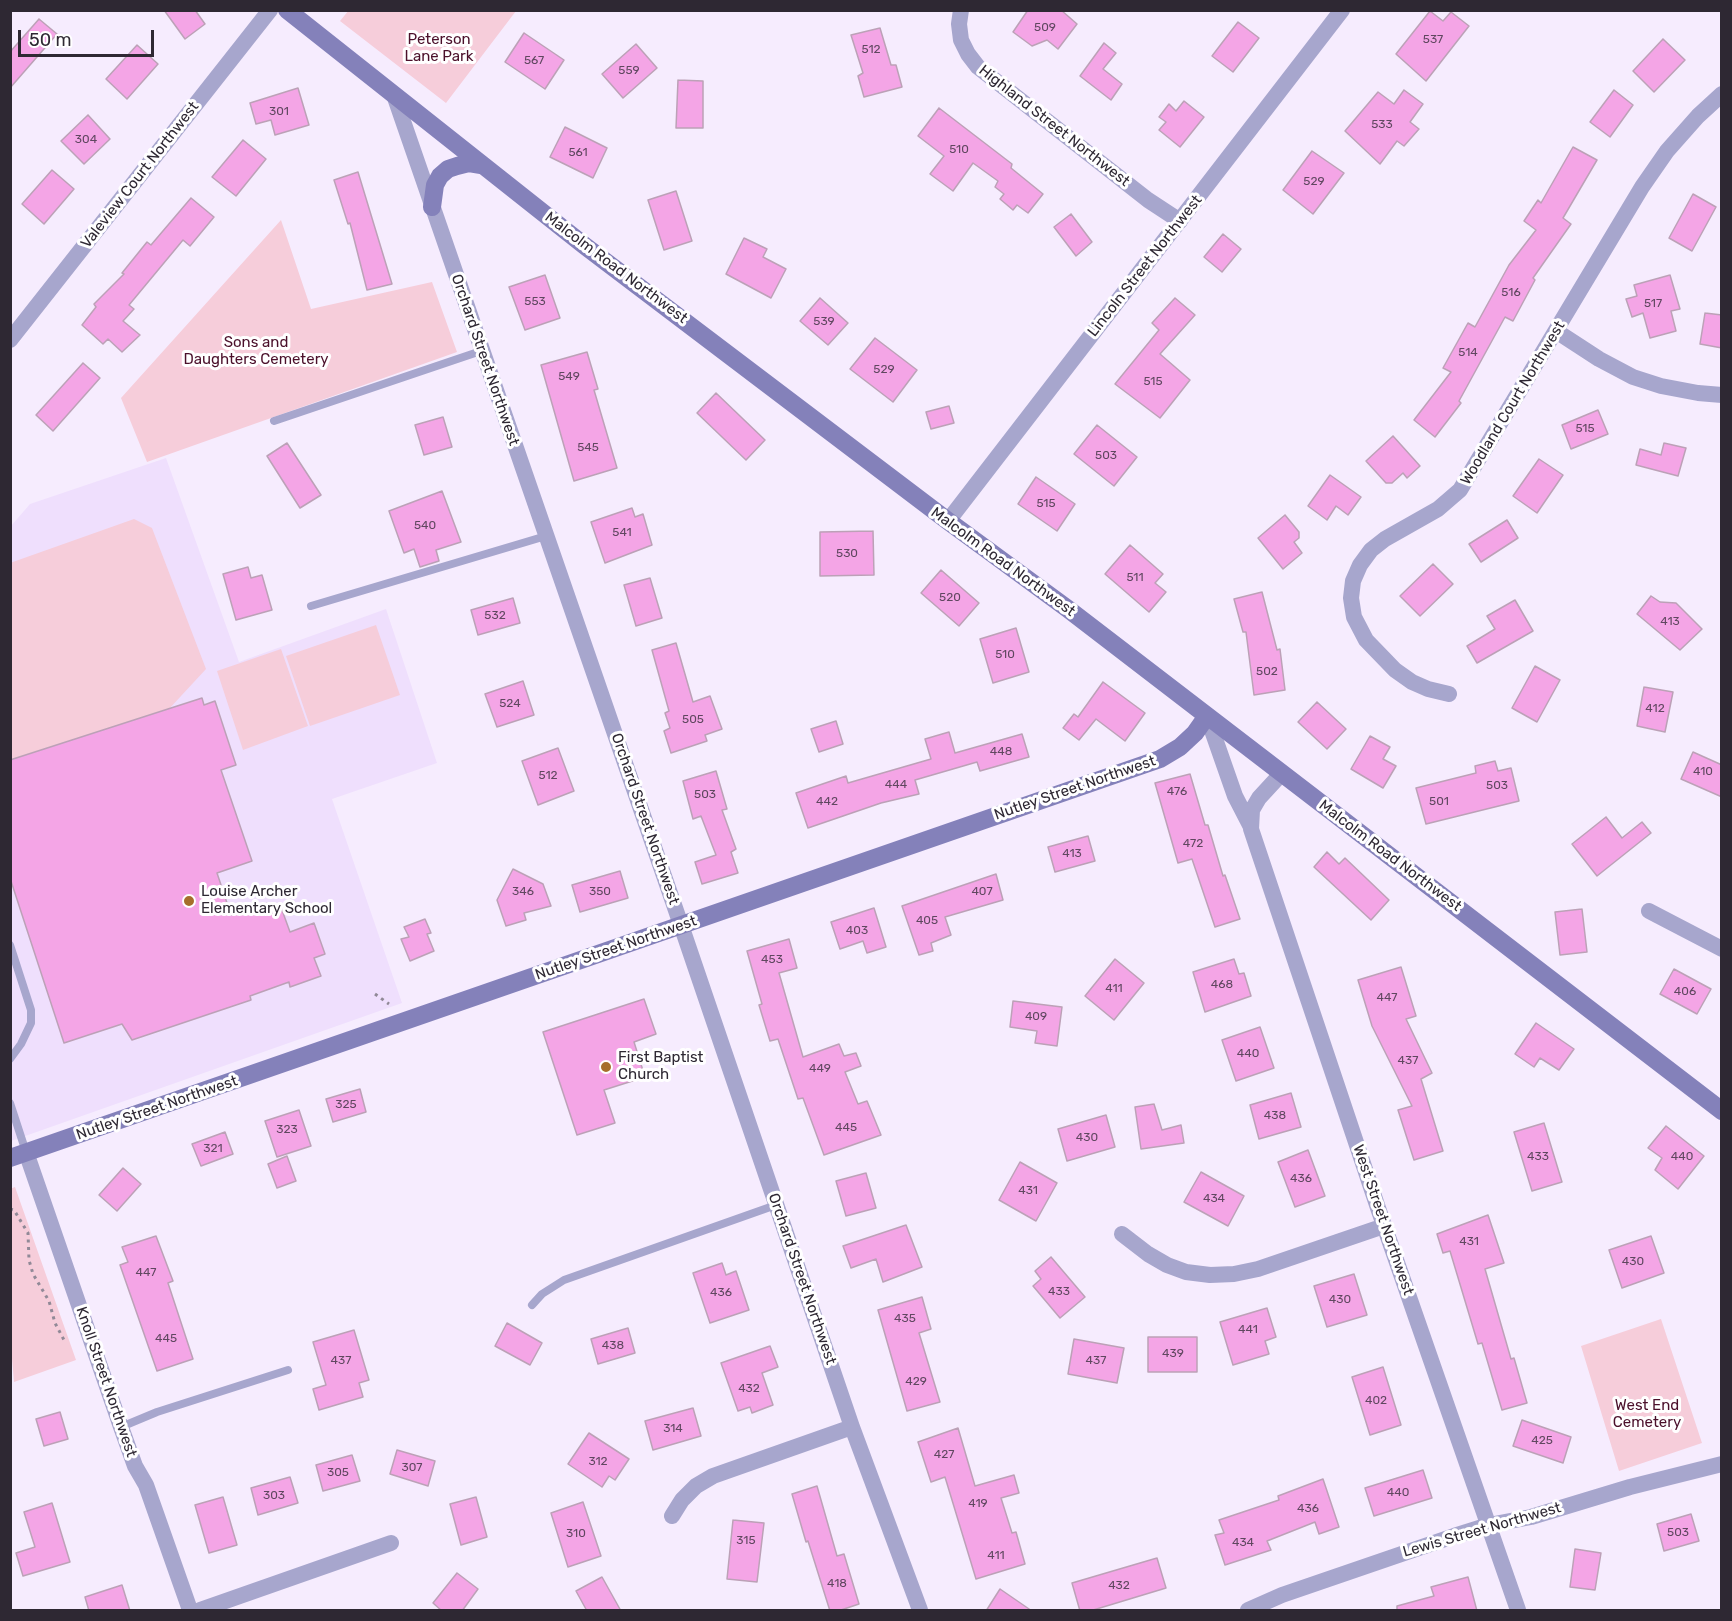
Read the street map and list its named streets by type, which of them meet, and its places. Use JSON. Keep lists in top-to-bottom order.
{
  "streets": {
    "main road": ["Malcolm Road Northwest", "Nutley Street Northwest"],
    "street": [
      "Highland Street Northwest",
      "Valeview Court Northwest",
      "Lincoln Street Northwest",
      "Orchard Street Northwest",
      "Woodland Court Northwest",
      "West Street Northwest",
      "Knoll Street Northwest",
      "Lewis Street Northwest"
    ]
  },
  "crossings": [
    ["Highland Street Northwest", "Lincoln Street Northwest"],
    ["Lincoln Street Northwest", "Malcolm Road Northwest"],
    ["Malcolm Road Northwest", "Orchard Street Northwest"],
    ["Malcolm Road Northwest", "Nutley Street Northwest"],
    ["Malcolm Road Northwest", "West Street Northwest"],
    ["Orchard Street Northwest", "Nutley Street Northwest"],
    ["Nutley Street Northwest", "West Street Northwest"],
    ["Nutley Street Northwest", "Knoll Street Northwest"],
    ["West Street Northwest", "Lewis Street Northwest"]
  ],
  "parks": ["Peterson Lane Park", "Sons and Daughters Cemetery", "West End Cemetery"],
  "places": ["Louise Archer Elementary School", "First Baptist Church"],
  "house_numbers": [
    "509",
    "537",
    "512",
    "567",
    "559",
    "301",
    "533",
    "304",
    "510",
    "561",
    "529",
    "516",
    "553",
    "517",
    "539",
    "514",
    "529",
    "549",
    "515",
    "515",
    "545",
    "503",
    "515",
    "540",
    "541",
    "530",
    "511",
    "520",
    "532",
    "413",
    "510",
    "502",
    "524",
    "412",
    "505",
    "448",
    "410",
    "512",
    "444",
    "503",
    "476",
    "503",
    "442",
    "501",
    "472",
    "413",
    "346",
    "350",
    "407",
    "405",
    "403",
    "453",
    "468",
    "411",
    "406",
    "447",
    "409",
    "440",
    "437",
    "449",
    "325",
    "438",
    "445",
    "323",
    "430",
    "321",
    "433",
    "440",
    "436",
    "431",
    "434",
    "431",
    "430",
    "447",
    "433",
    "436",
    "430",
    "435",
    "441",
    "445",
    "438",
    "439",
    "437",
    "437",
    "429",
    "432",
    "402",
    "314",
    "425",
    "427",
    "312",
    "307",
    "305",
    "440",
    "303",
    "419",
    "436",
    "503",
    "310",
    "315",
    "434",
    "411",
    "418",
    "432"
  ],
  "scale_bar": "50 m"
}
